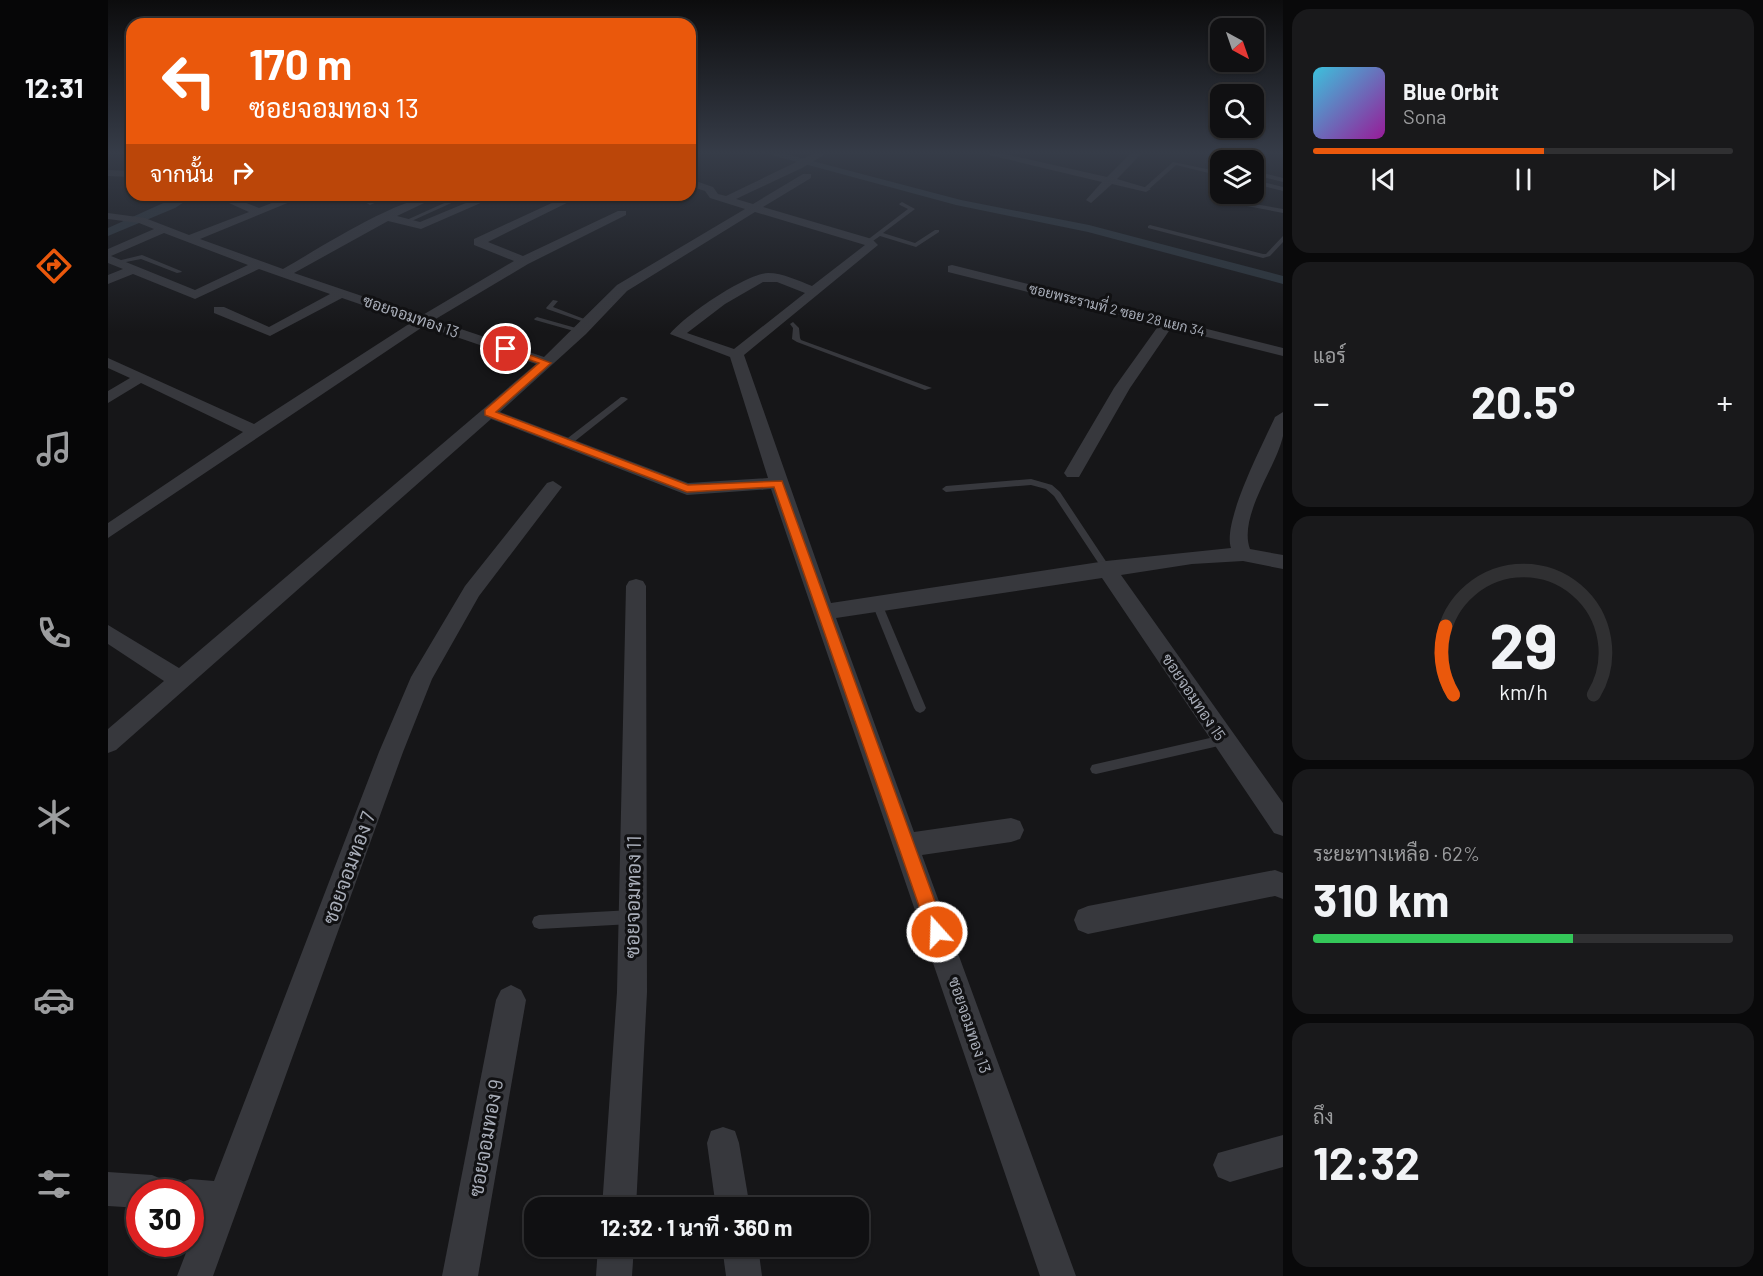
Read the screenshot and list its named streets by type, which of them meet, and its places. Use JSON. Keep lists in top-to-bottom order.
{
  "streets": {
    "street": [
      "ซอยพระรามที่ 2 ซอย 28 แยก 34",
      "ซอยจอมทอง 13",
      "ซอยจอมทอง 15",
      "ซอยจอมทอง 7",
      "ซอยจอมทอง 11",
      "ซอยจอมทอง 9"
    ]
  },
  "north": "bottom right",
  "page": {
    "tabs": "12:31",
    "turn": ["170 m", "ซอยจอมทอง 13"],
    "song": ["Blue Orbit", "Sona"],
    "then": "จากนั้น",
    "tile": [
      "แอร์",
      ["ระยะทางเหลือ · 62%", "310 km"],
      ["ถึง", "12:32"]
    ],
    "heat": ["−", "20.5°", "+"],
    "limit": "30",
    "trip": "12:32 · 1 นาที · 360 m",
    "gauge": ["29", "km/h"]
  }
}
